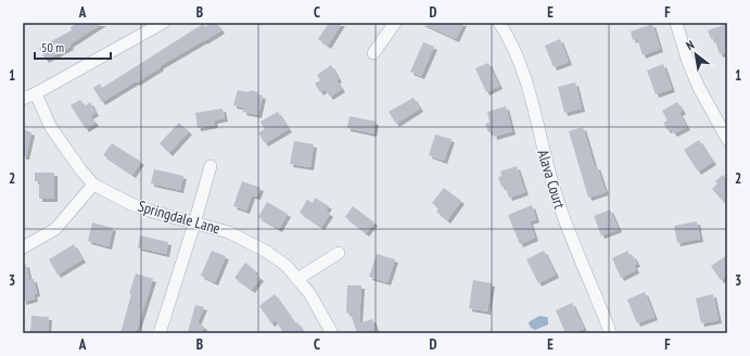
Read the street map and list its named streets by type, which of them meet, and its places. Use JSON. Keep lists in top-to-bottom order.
{
  "streets": {
    "street": ["Alava Court", "Springdale Lane"]
  },
  "scale_bar": "50 m",
  "north": "top left",
  "grid": {
    "columns": [
      "A",
      "B",
      "C",
      "D",
      "E",
      "F"
    ],
    "rows": ["1", "2", "3"]
  }
}
